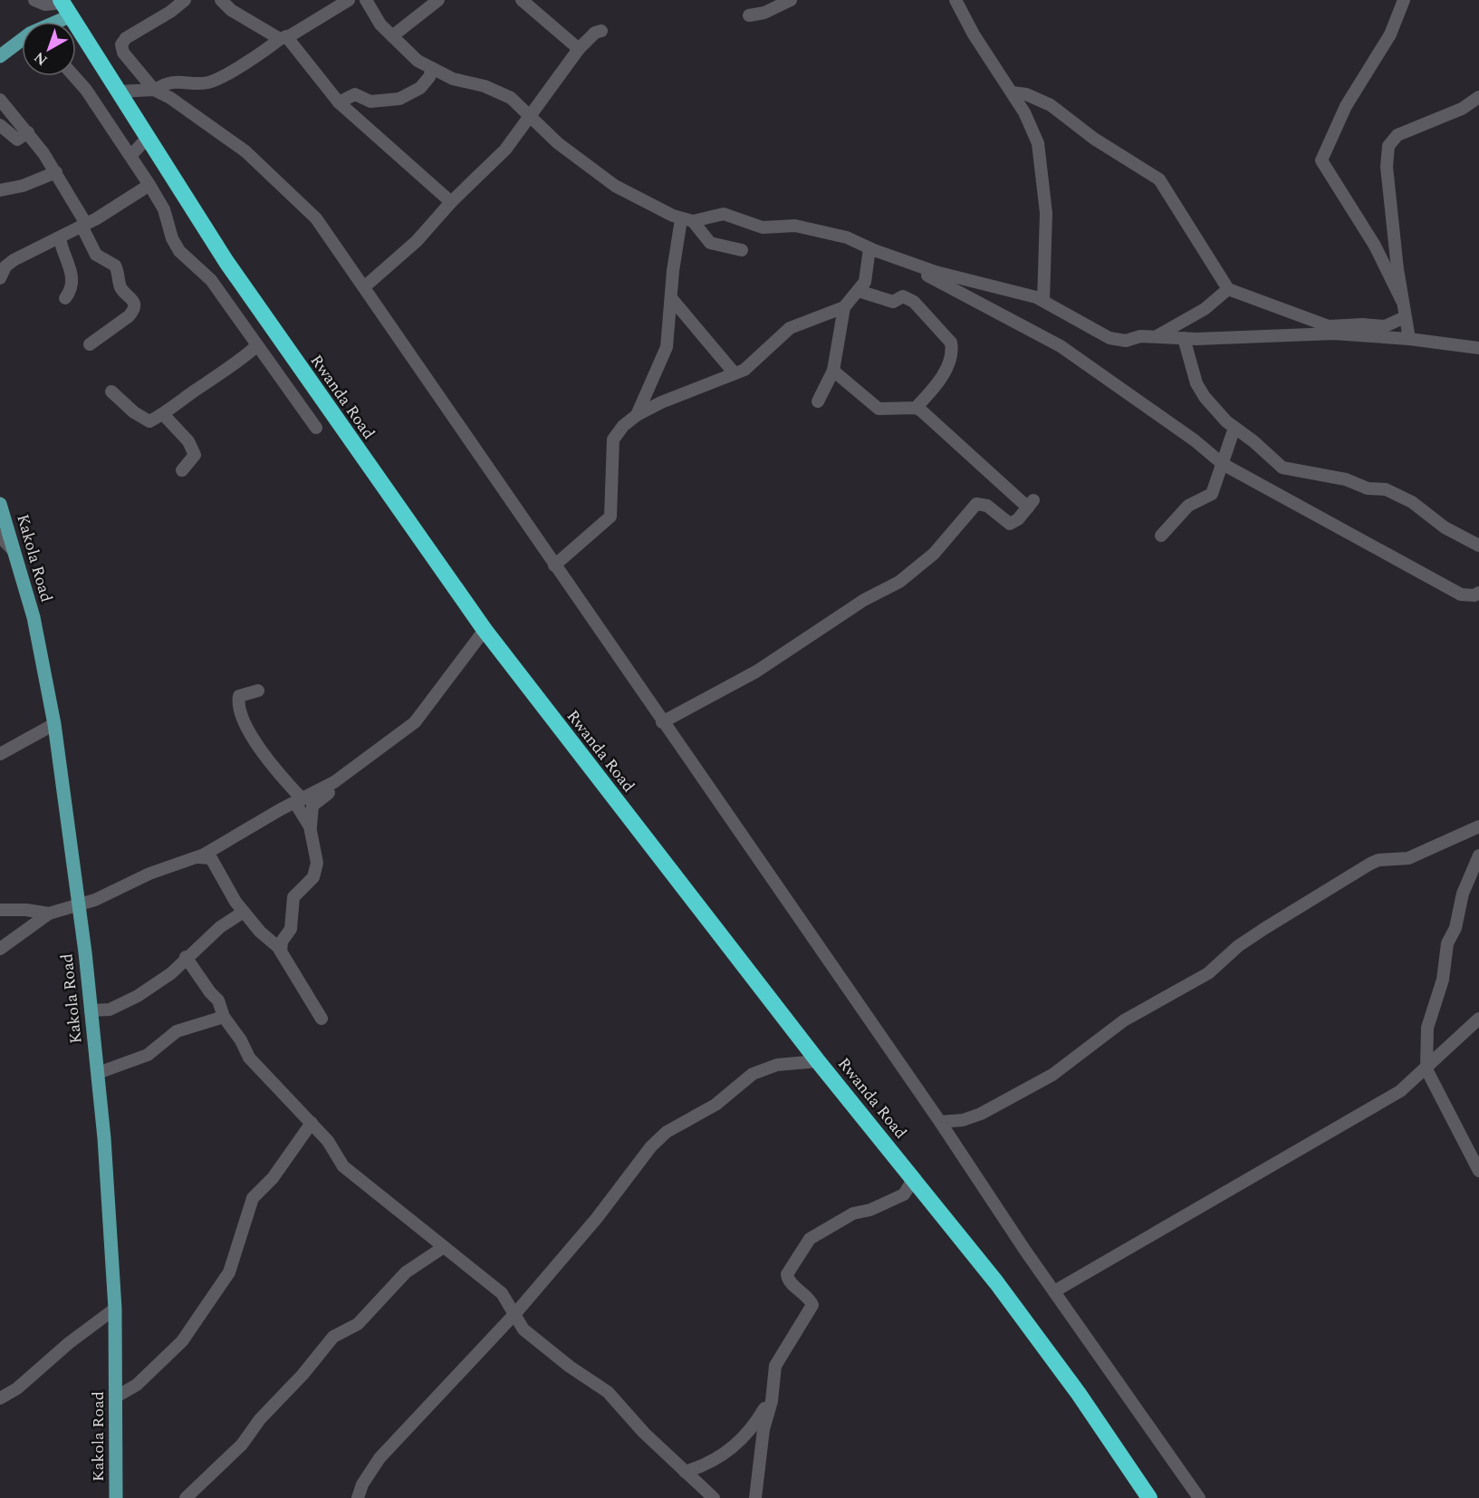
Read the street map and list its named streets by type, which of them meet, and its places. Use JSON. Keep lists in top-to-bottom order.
{
  "streets": {
    "highway": ["Rwanda Road"],
    "main road": ["Kakola Road"]
  },
  "north": "bottom left"
}
